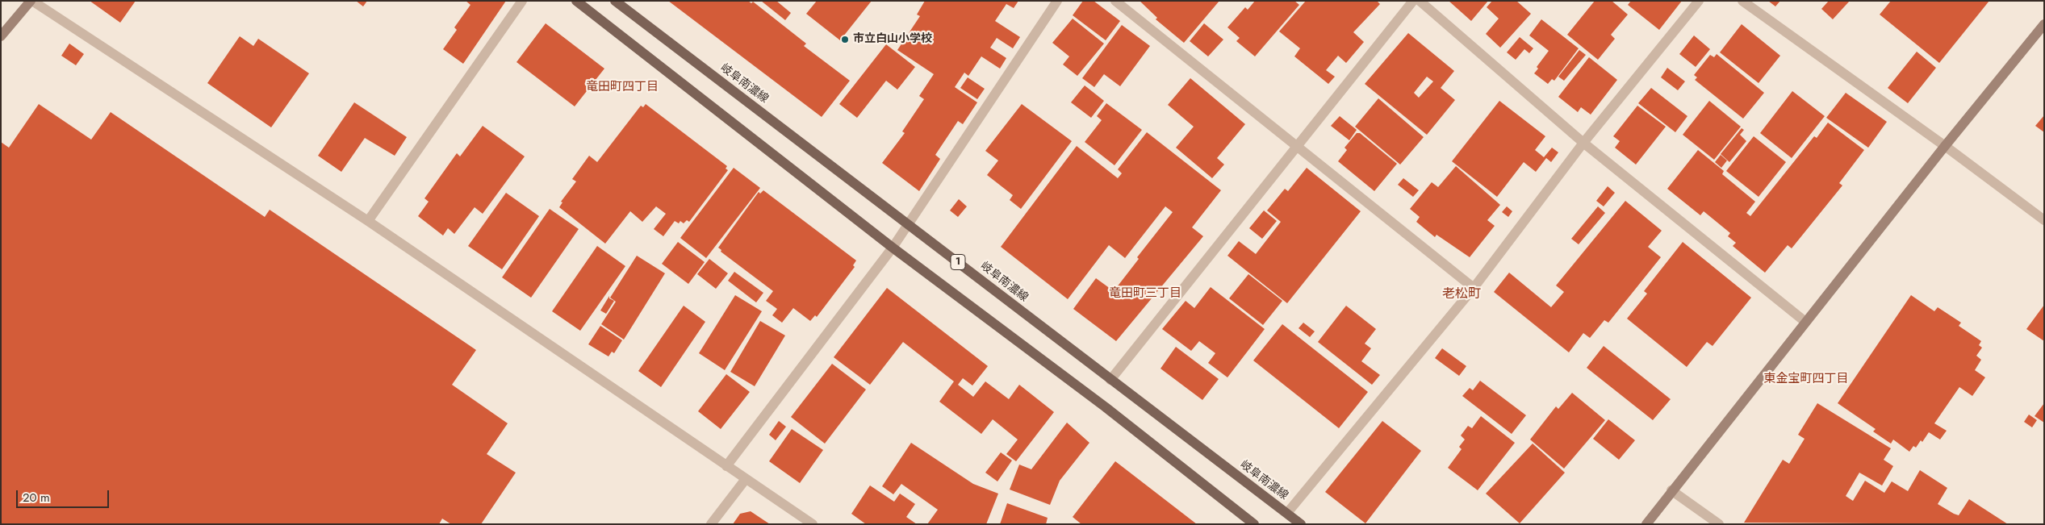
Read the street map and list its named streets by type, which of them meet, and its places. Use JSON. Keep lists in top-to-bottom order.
{
  "streets": {
    "main road": ["岐阜南濃線", "1"]
  },
  "districts": [
    "竜田町四丁目",
    "竜田町三丁目",
    "老松町",
    "東金宝町四丁目"
  ],
  "places": ["市立白山小学校"],
  "scale_bar": "20 m"
}
